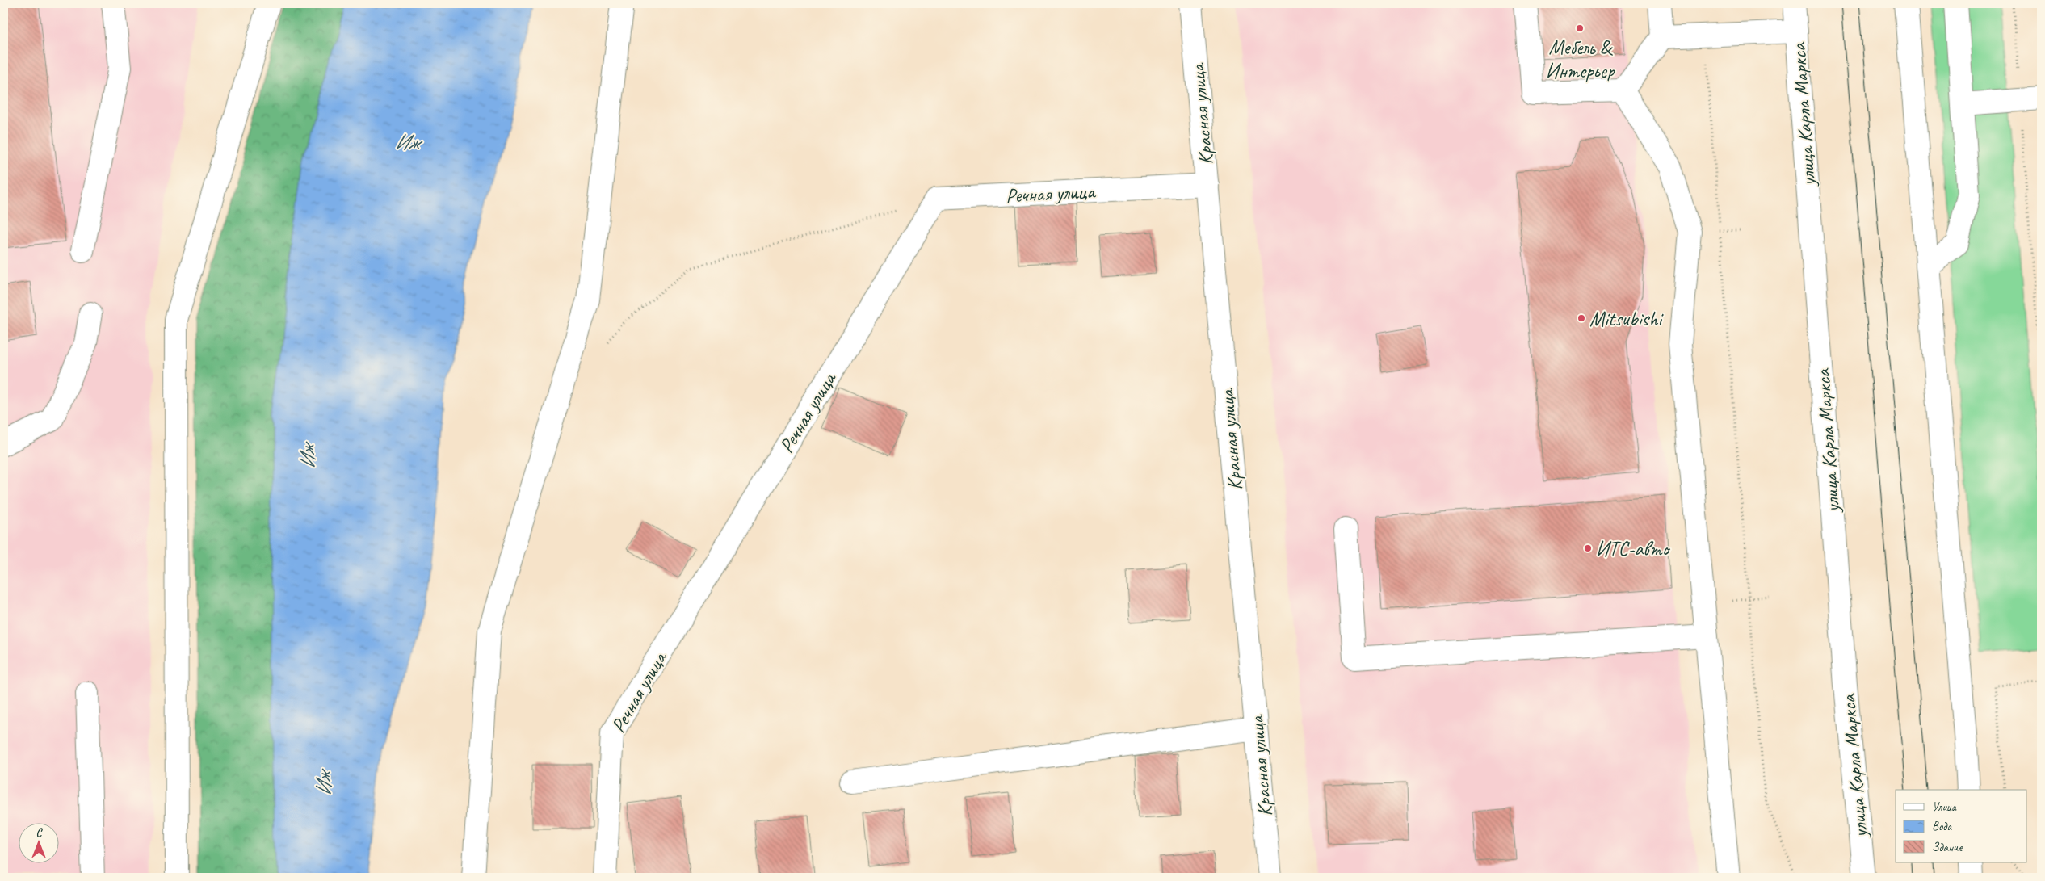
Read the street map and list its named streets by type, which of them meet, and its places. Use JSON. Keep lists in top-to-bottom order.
{
  "streets": {
    "street": ["Красная улица", "улица Карла Маркса", "Речная улица"]
  },
  "crossings": [
    ["Красная улица", "Речная улица"]
  ],
  "water": ["Иж"],
  "places": ["Мебель & Интерьер", "Mitsubishi", "ИТС-авто"],
  "legend": ["Улица", "Вода", "Здание"],
  "north": "top"
}
